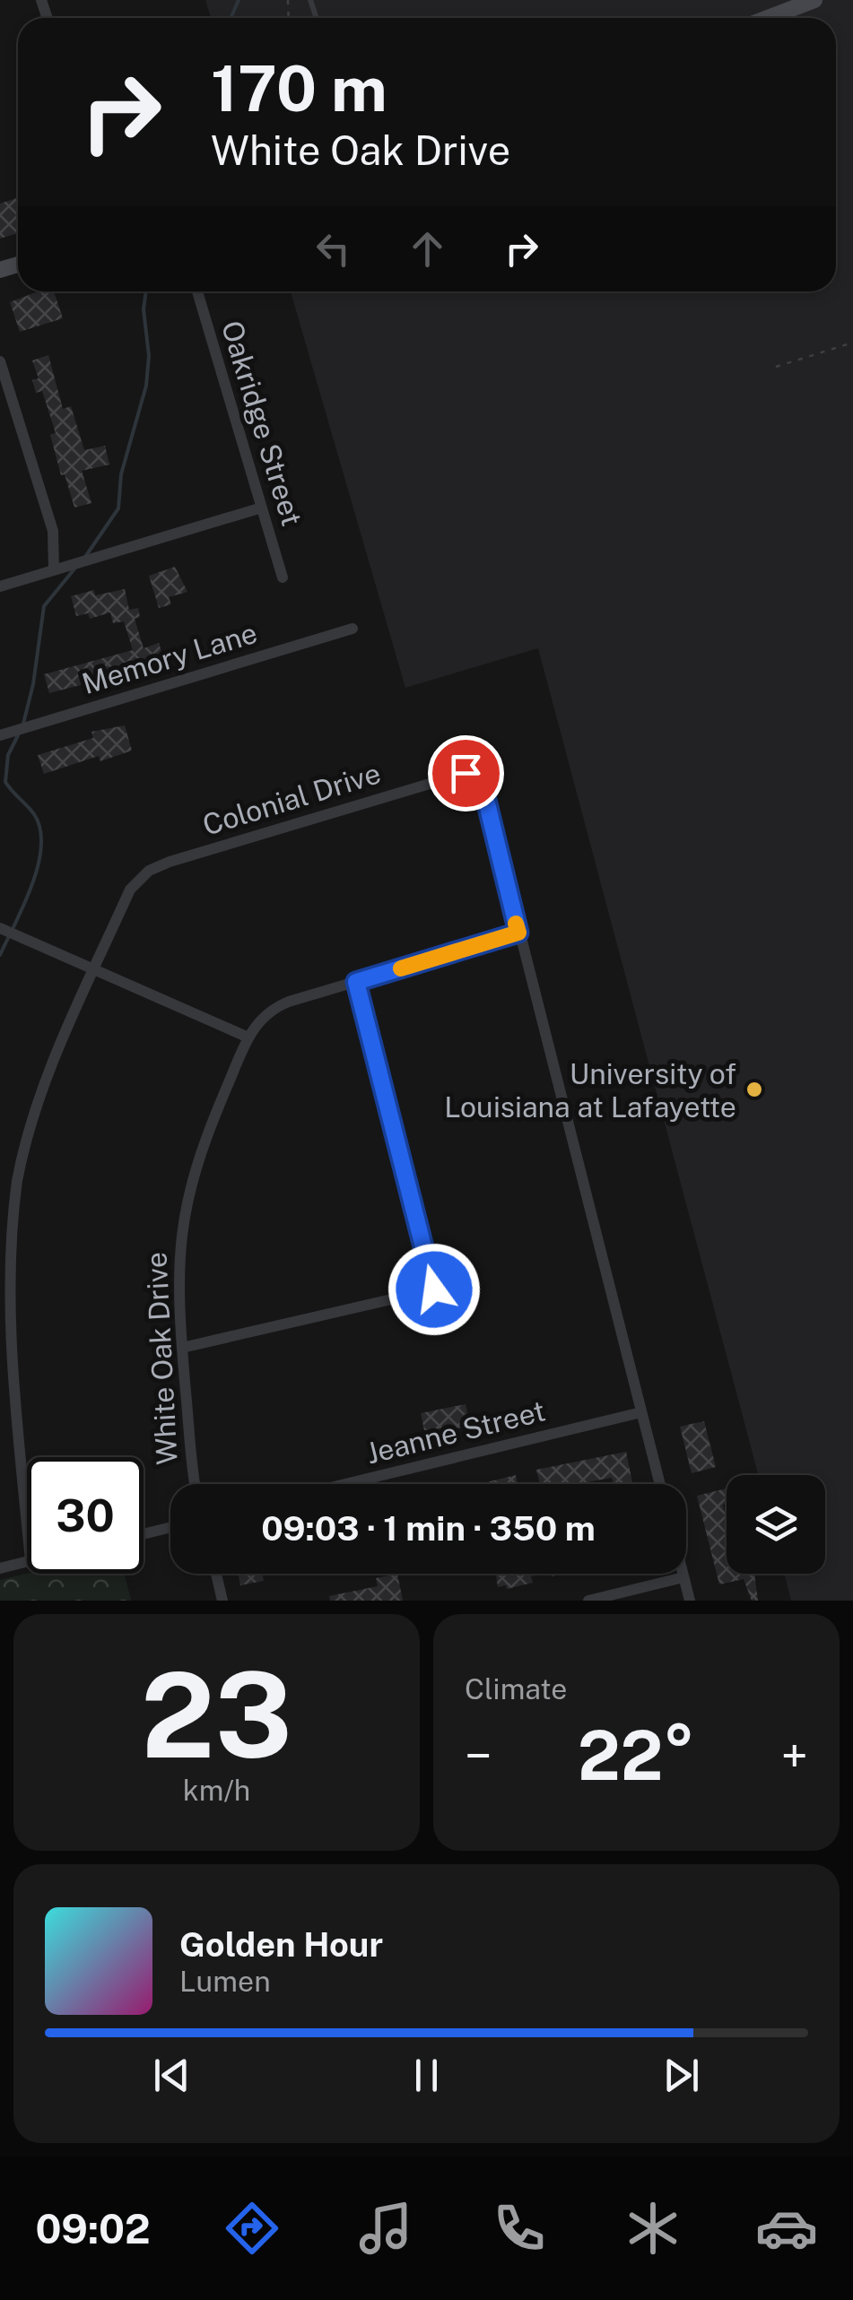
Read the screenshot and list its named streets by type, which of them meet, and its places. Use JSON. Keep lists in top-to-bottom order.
{
  "streets": {
    "street": [
      "Oakridge Street",
      "Memory Lane",
      "Colonial Drive",
      "White Oak Drive",
      "Jeanne Street"
    ]
  },
  "crossings": [
    ["Colonial Drive", "White Oak Drive"],
    ["Colonial Drive", "Jeanne Street"]
  ],
  "places": ["University of Louisiana at Lafayette"],
  "page": {
    "turn": ["170 m", "White Oak Drive"],
    "limit": "30",
    "trip": "09:03 · 1 min · 350 m",
    "tile": [
      ["23", "km/h"],
      "Climate"
    ],
    "heat": ["−", "22°", "+"],
    "song": ["Golden Hour", "Lumen"],
    "tabs": "09:02"
  }
}
